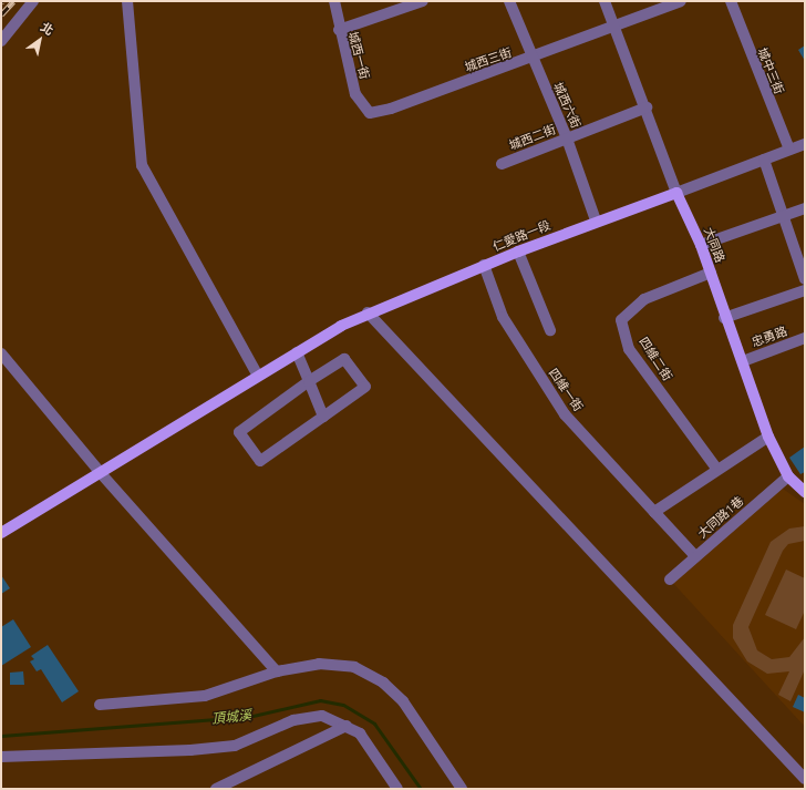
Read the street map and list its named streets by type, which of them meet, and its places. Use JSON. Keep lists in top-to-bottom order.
{
  "streets": {
    "main road": ["仁愛路一段", "大同路"],
    "street": [
      "城西一街",
      "城西三街",
      "城中三街",
      "城西六街",
      "城西二街",
      "忠勇路",
      "四維二街",
      "四維一街",
      "大同路1巷"
    ]
  },
  "crossings": [
    ["城西一街", "城西三街"],
    ["城西三街", "城西六街"],
    ["城西三街", "大同路"],
    ["城中三街", "仁愛路一段"],
    ["城西六街", "城西二街"],
    ["城西六街", "仁愛路一段"],
    ["城西二街", "大同路"],
    ["仁愛路一段", "大同路"],
    ["仁愛路一段", "四維一街"],
    ["大同路", "忠勇路"],
    ["大同路", "四維二街"],
    ["大同路", "大同路1巷"],
    ["四維一街", "大同路1巷"]
  ],
  "water": ["頂城溪"],
  "north": "top right"
}
